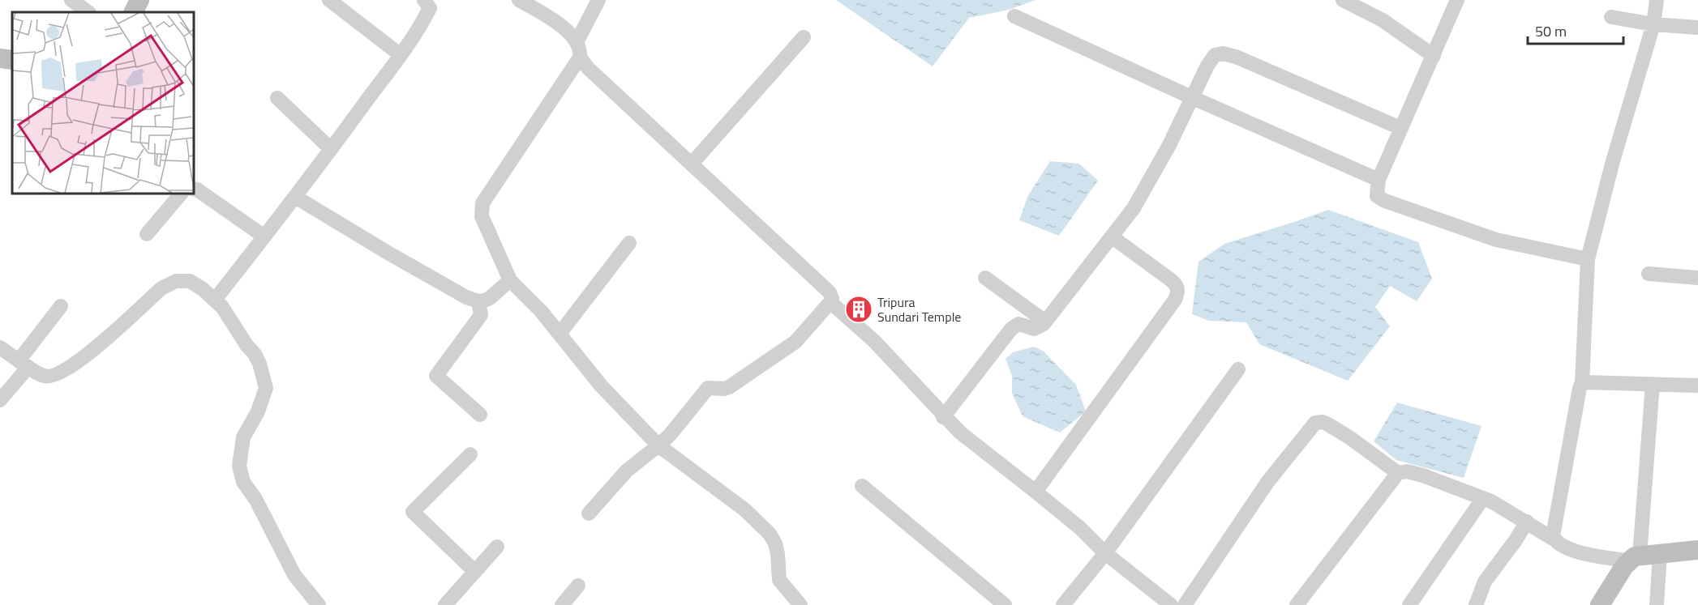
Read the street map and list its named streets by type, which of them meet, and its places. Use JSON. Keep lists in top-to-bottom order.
{
  "places": {
    "building": ["Tripura Sundari Temple"]
  },
  "scale_bar": "50 m"
}
